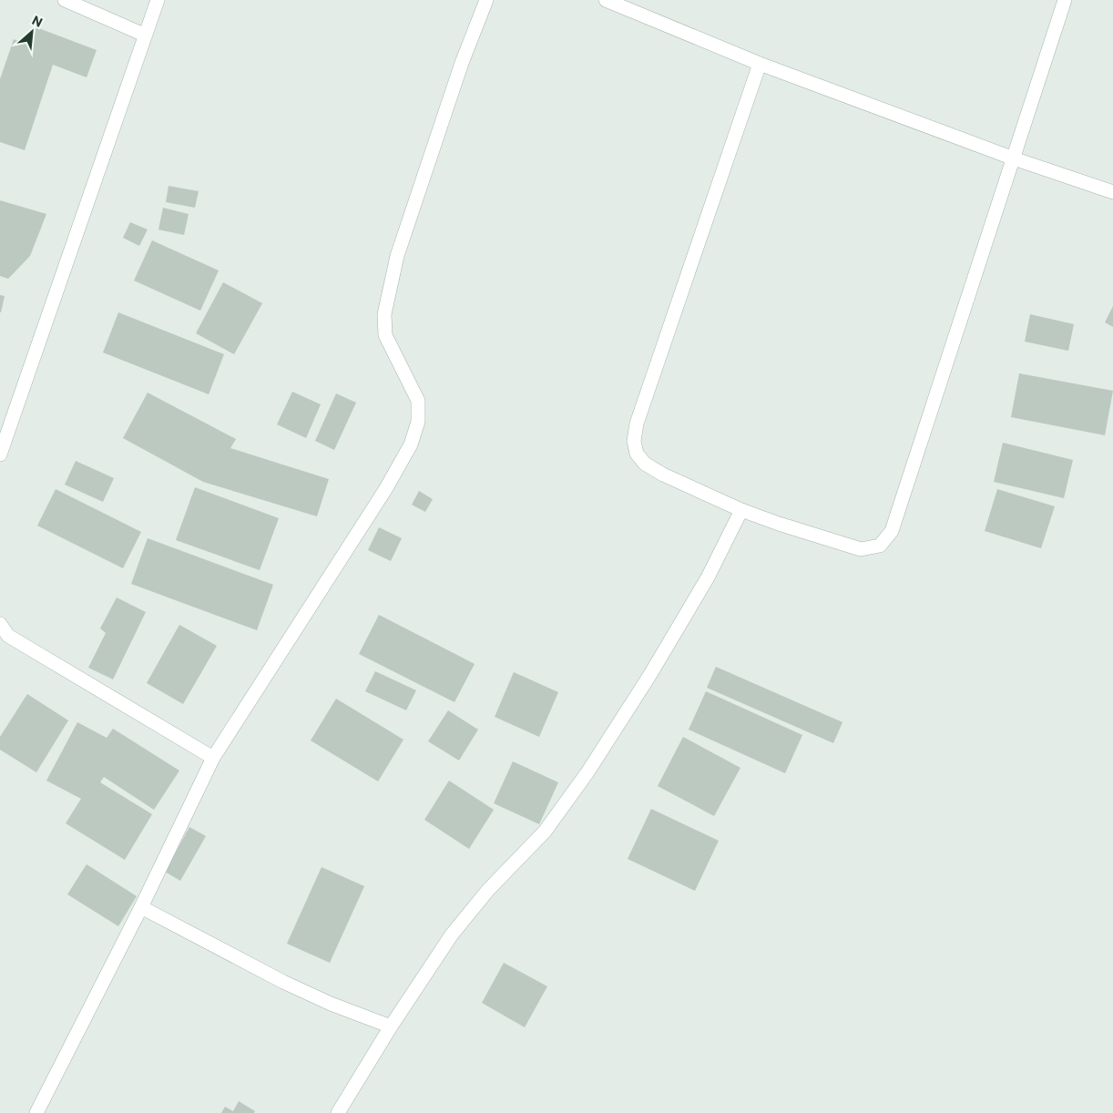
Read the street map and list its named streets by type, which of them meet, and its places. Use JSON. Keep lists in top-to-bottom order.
{
  "north": "top right"
}
